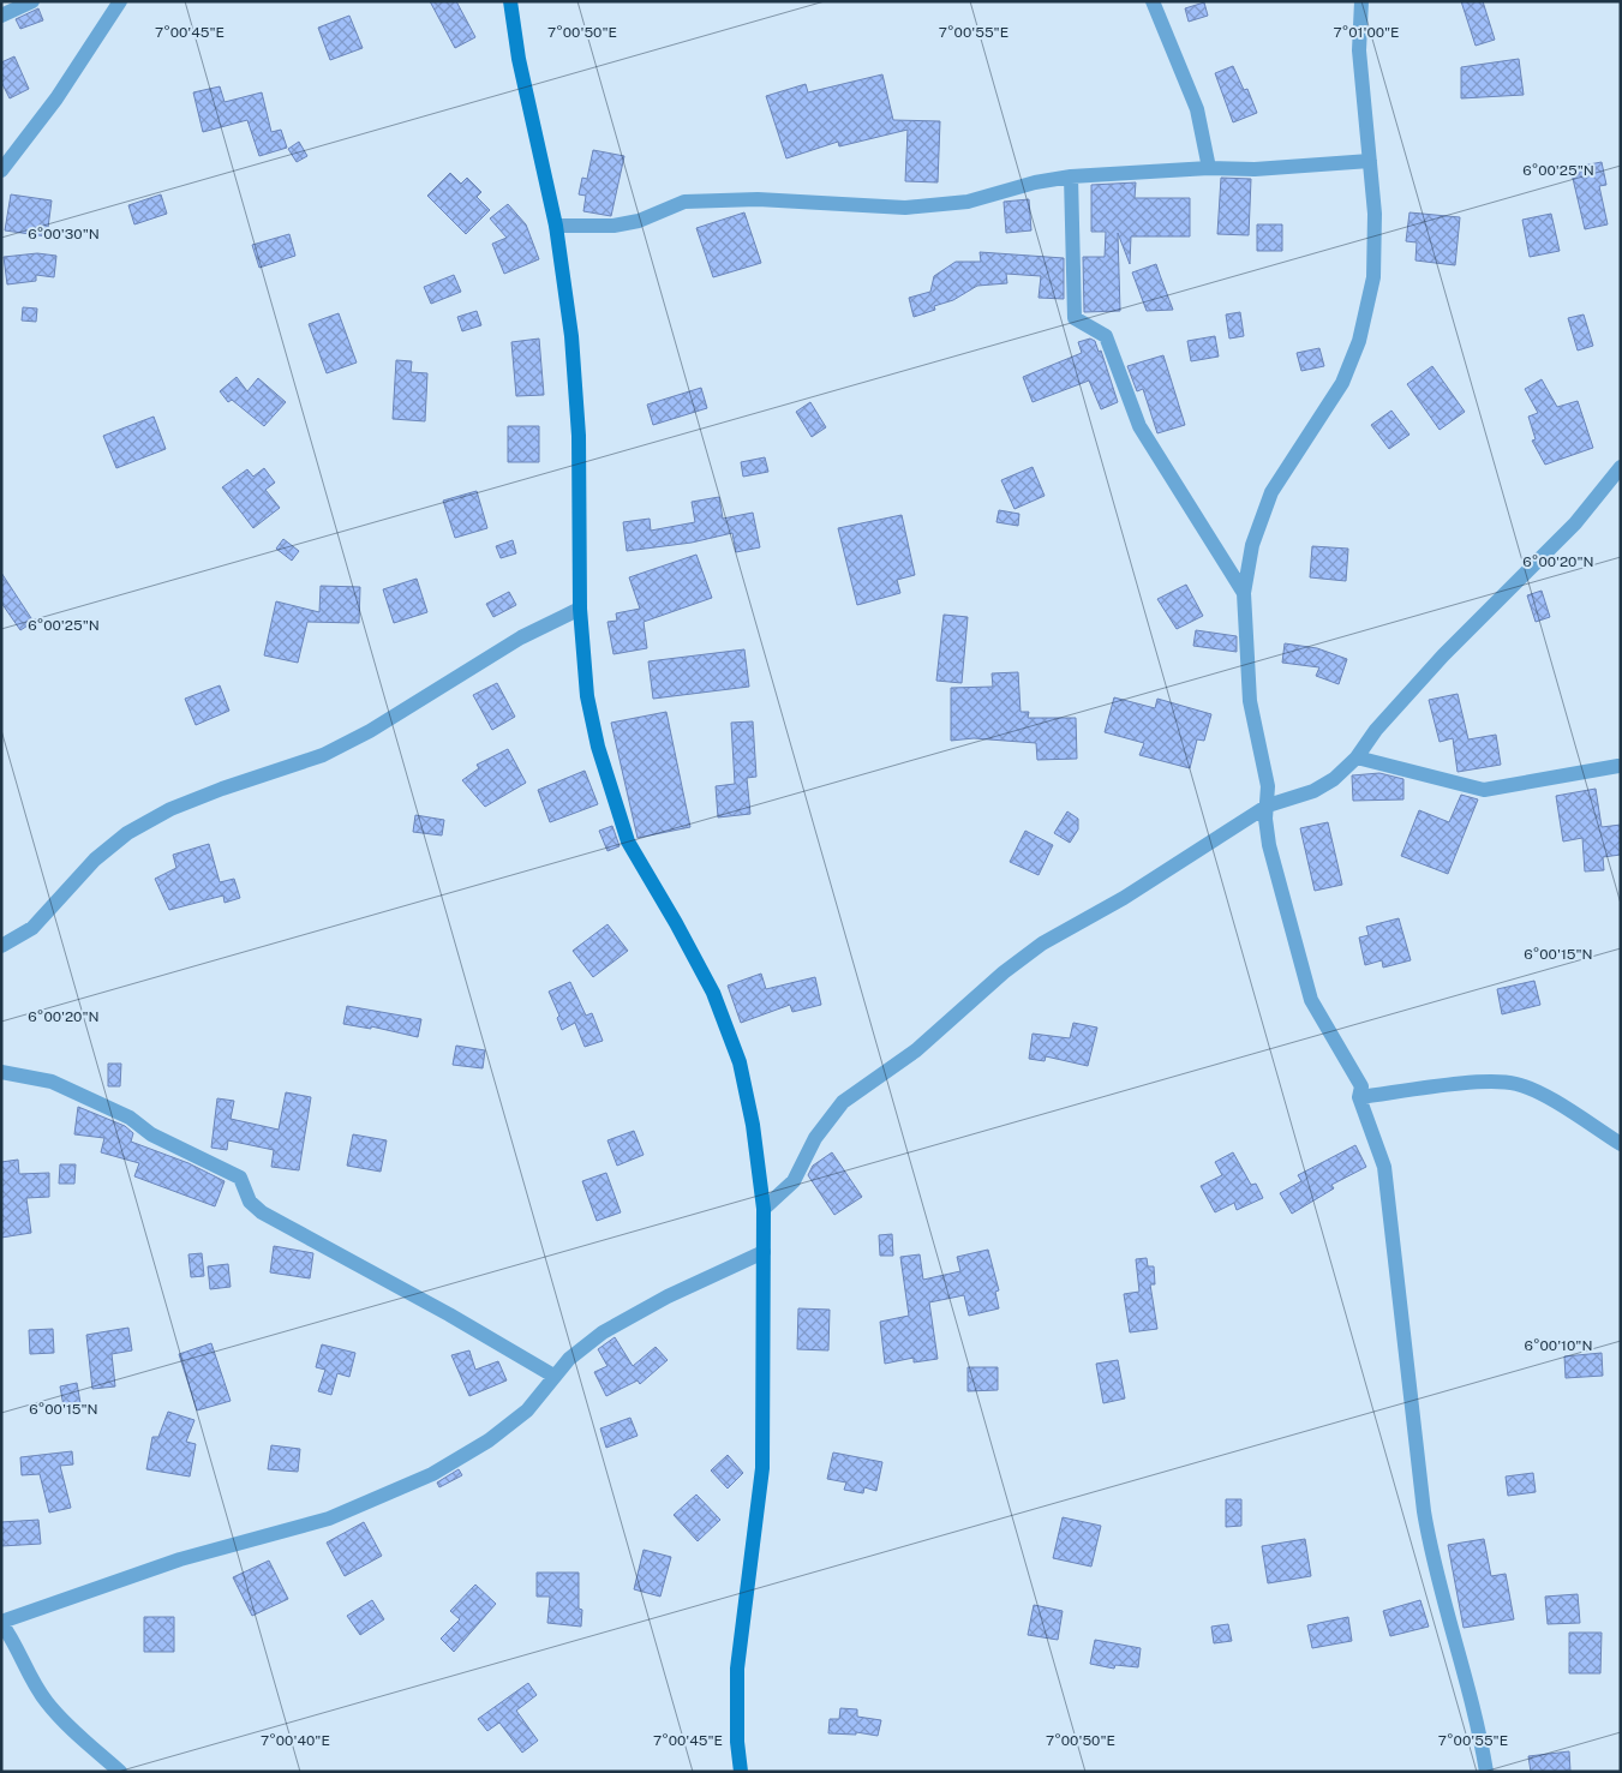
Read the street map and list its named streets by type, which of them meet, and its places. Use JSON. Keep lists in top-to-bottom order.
{
  "coordinates": [
    "7°00'45\"E",
    "7°00'50\"E",
    "7°00'55\"E",
    "7°01'00\"E",
    "6°00'25\"N",
    "6°00'30\"N",
    "6°00'20\"N",
    "6°00'15\"N",
    "6°00'10\"N",
    "7°00'40\"E"
  ]
}
